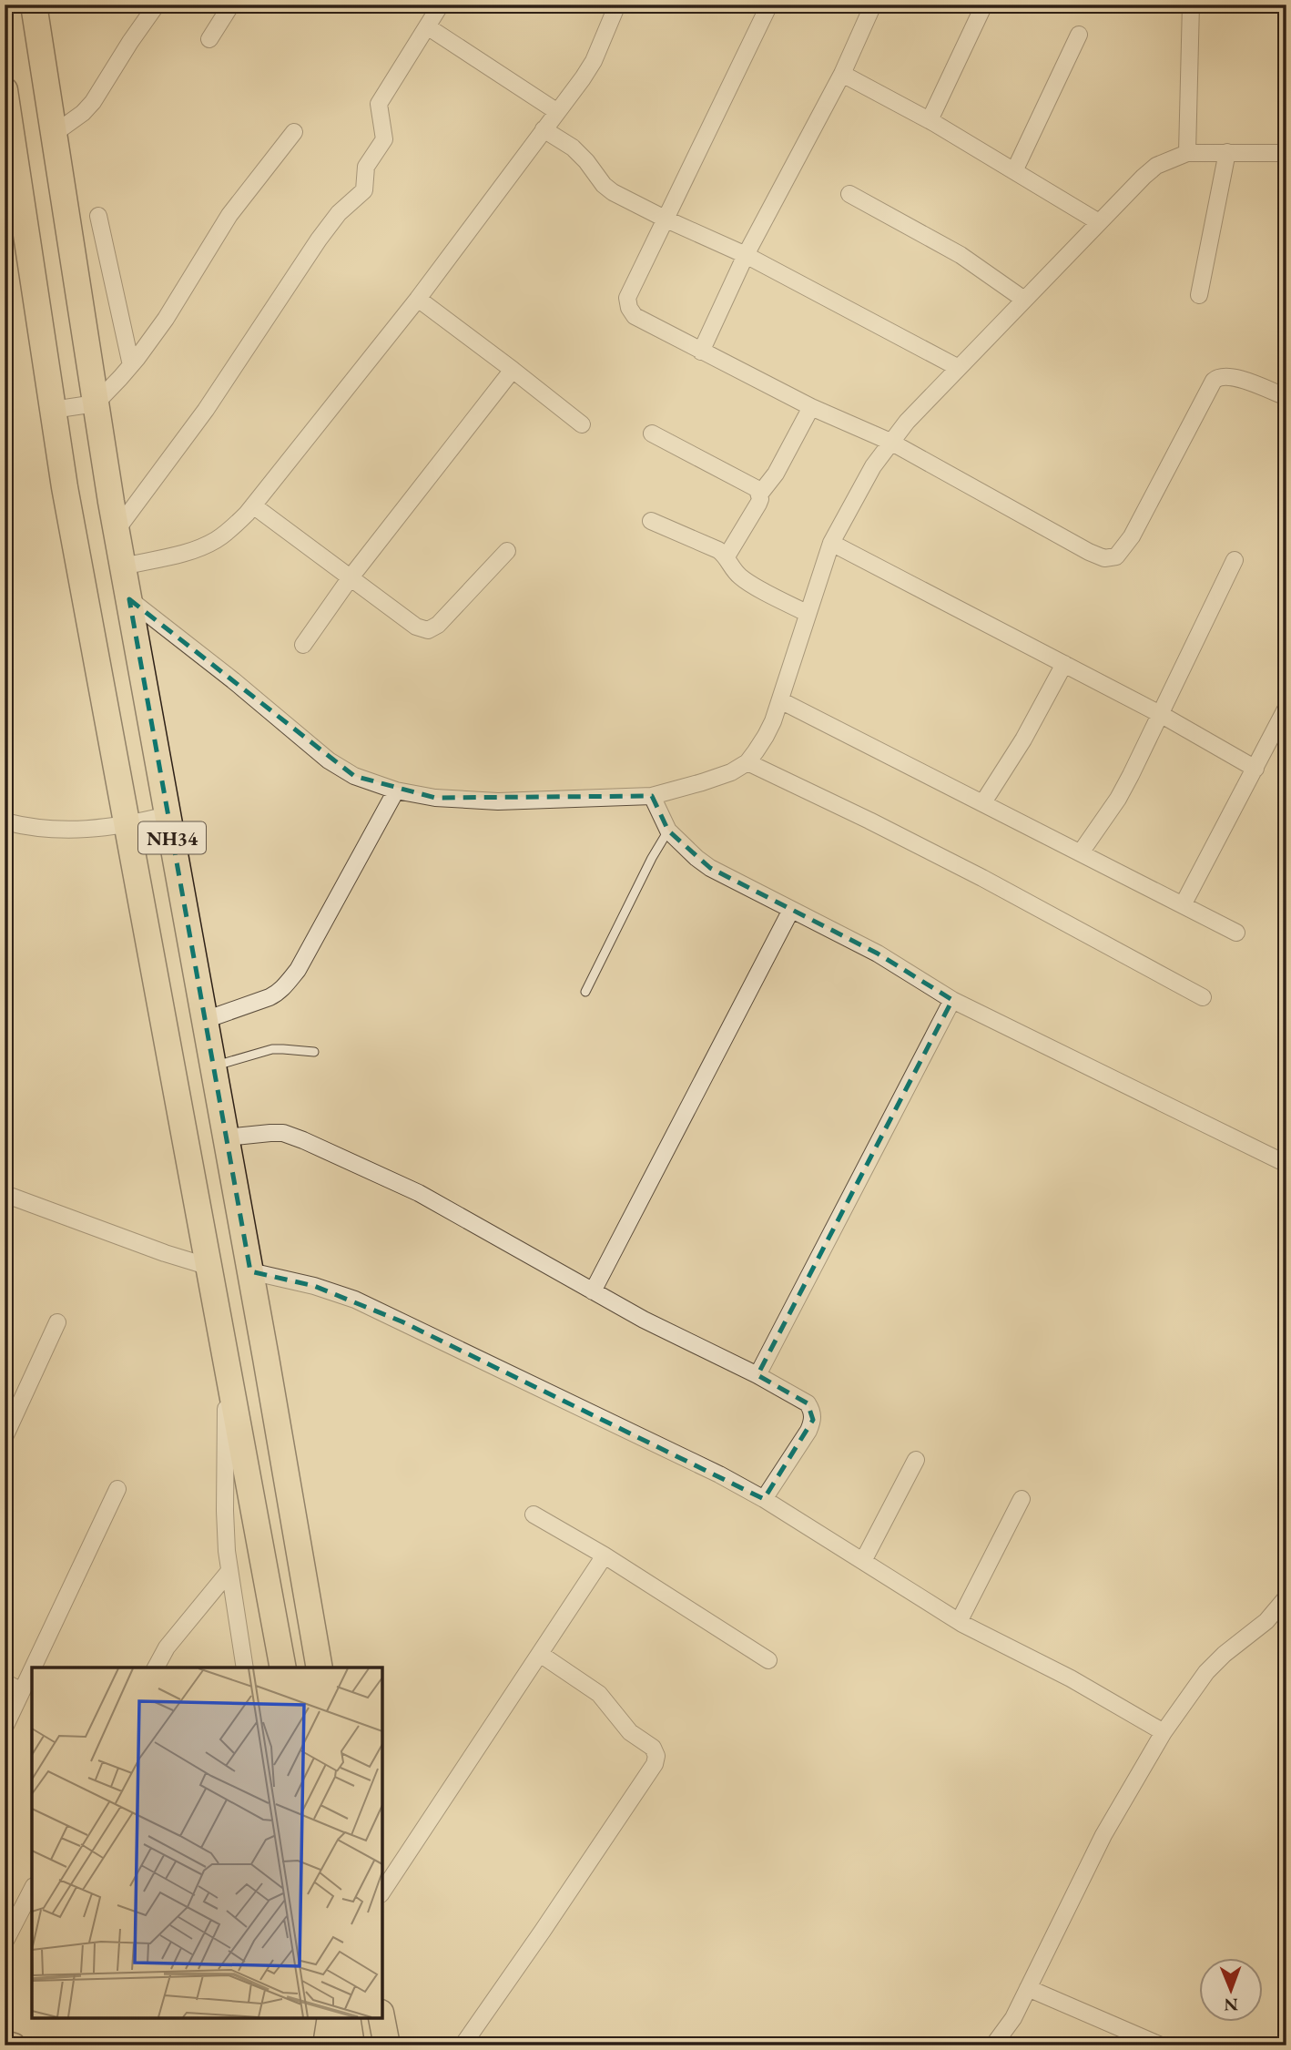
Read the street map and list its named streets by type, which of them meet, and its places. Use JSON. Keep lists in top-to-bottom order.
{
  "streets": {
    "highway": ["NH34"]
  },
  "north": "bottom"
}
